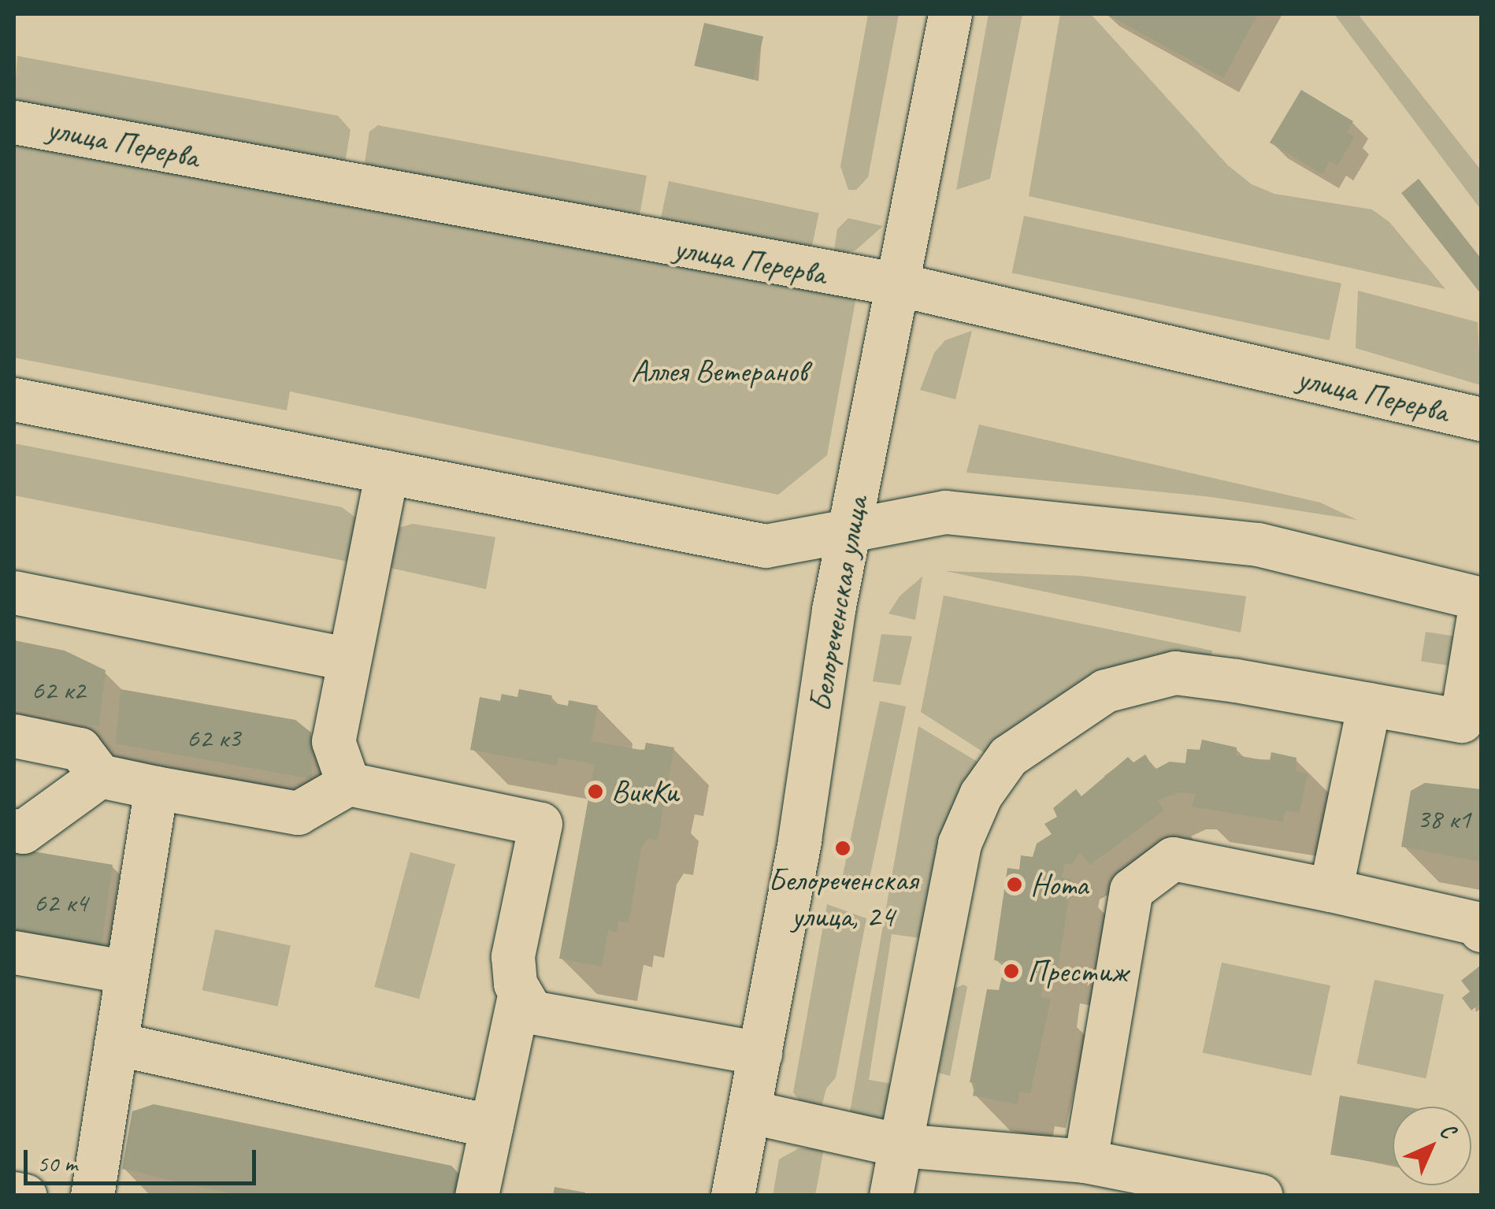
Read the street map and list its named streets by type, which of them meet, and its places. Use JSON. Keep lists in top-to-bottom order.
{
  "streets": {
    "street": ["улица Перерва", "Белореченская улица"]
  },
  "crossings": [
    ["улица Перерва", "Белореченская улица"]
  ],
  "parks": ["Аллея Ветеранов"],
  "places": [
    "ВикКи",
    "Белореченская улица, 24",
    "Нота",
    "Престиж"
  ],
  "house_numbers": [
    "62 к2",
    "62 к3",
    "38 к1",
    "62 к4"
  ],
  "scale_bar": "50 m",
  "north": "top right"
}
